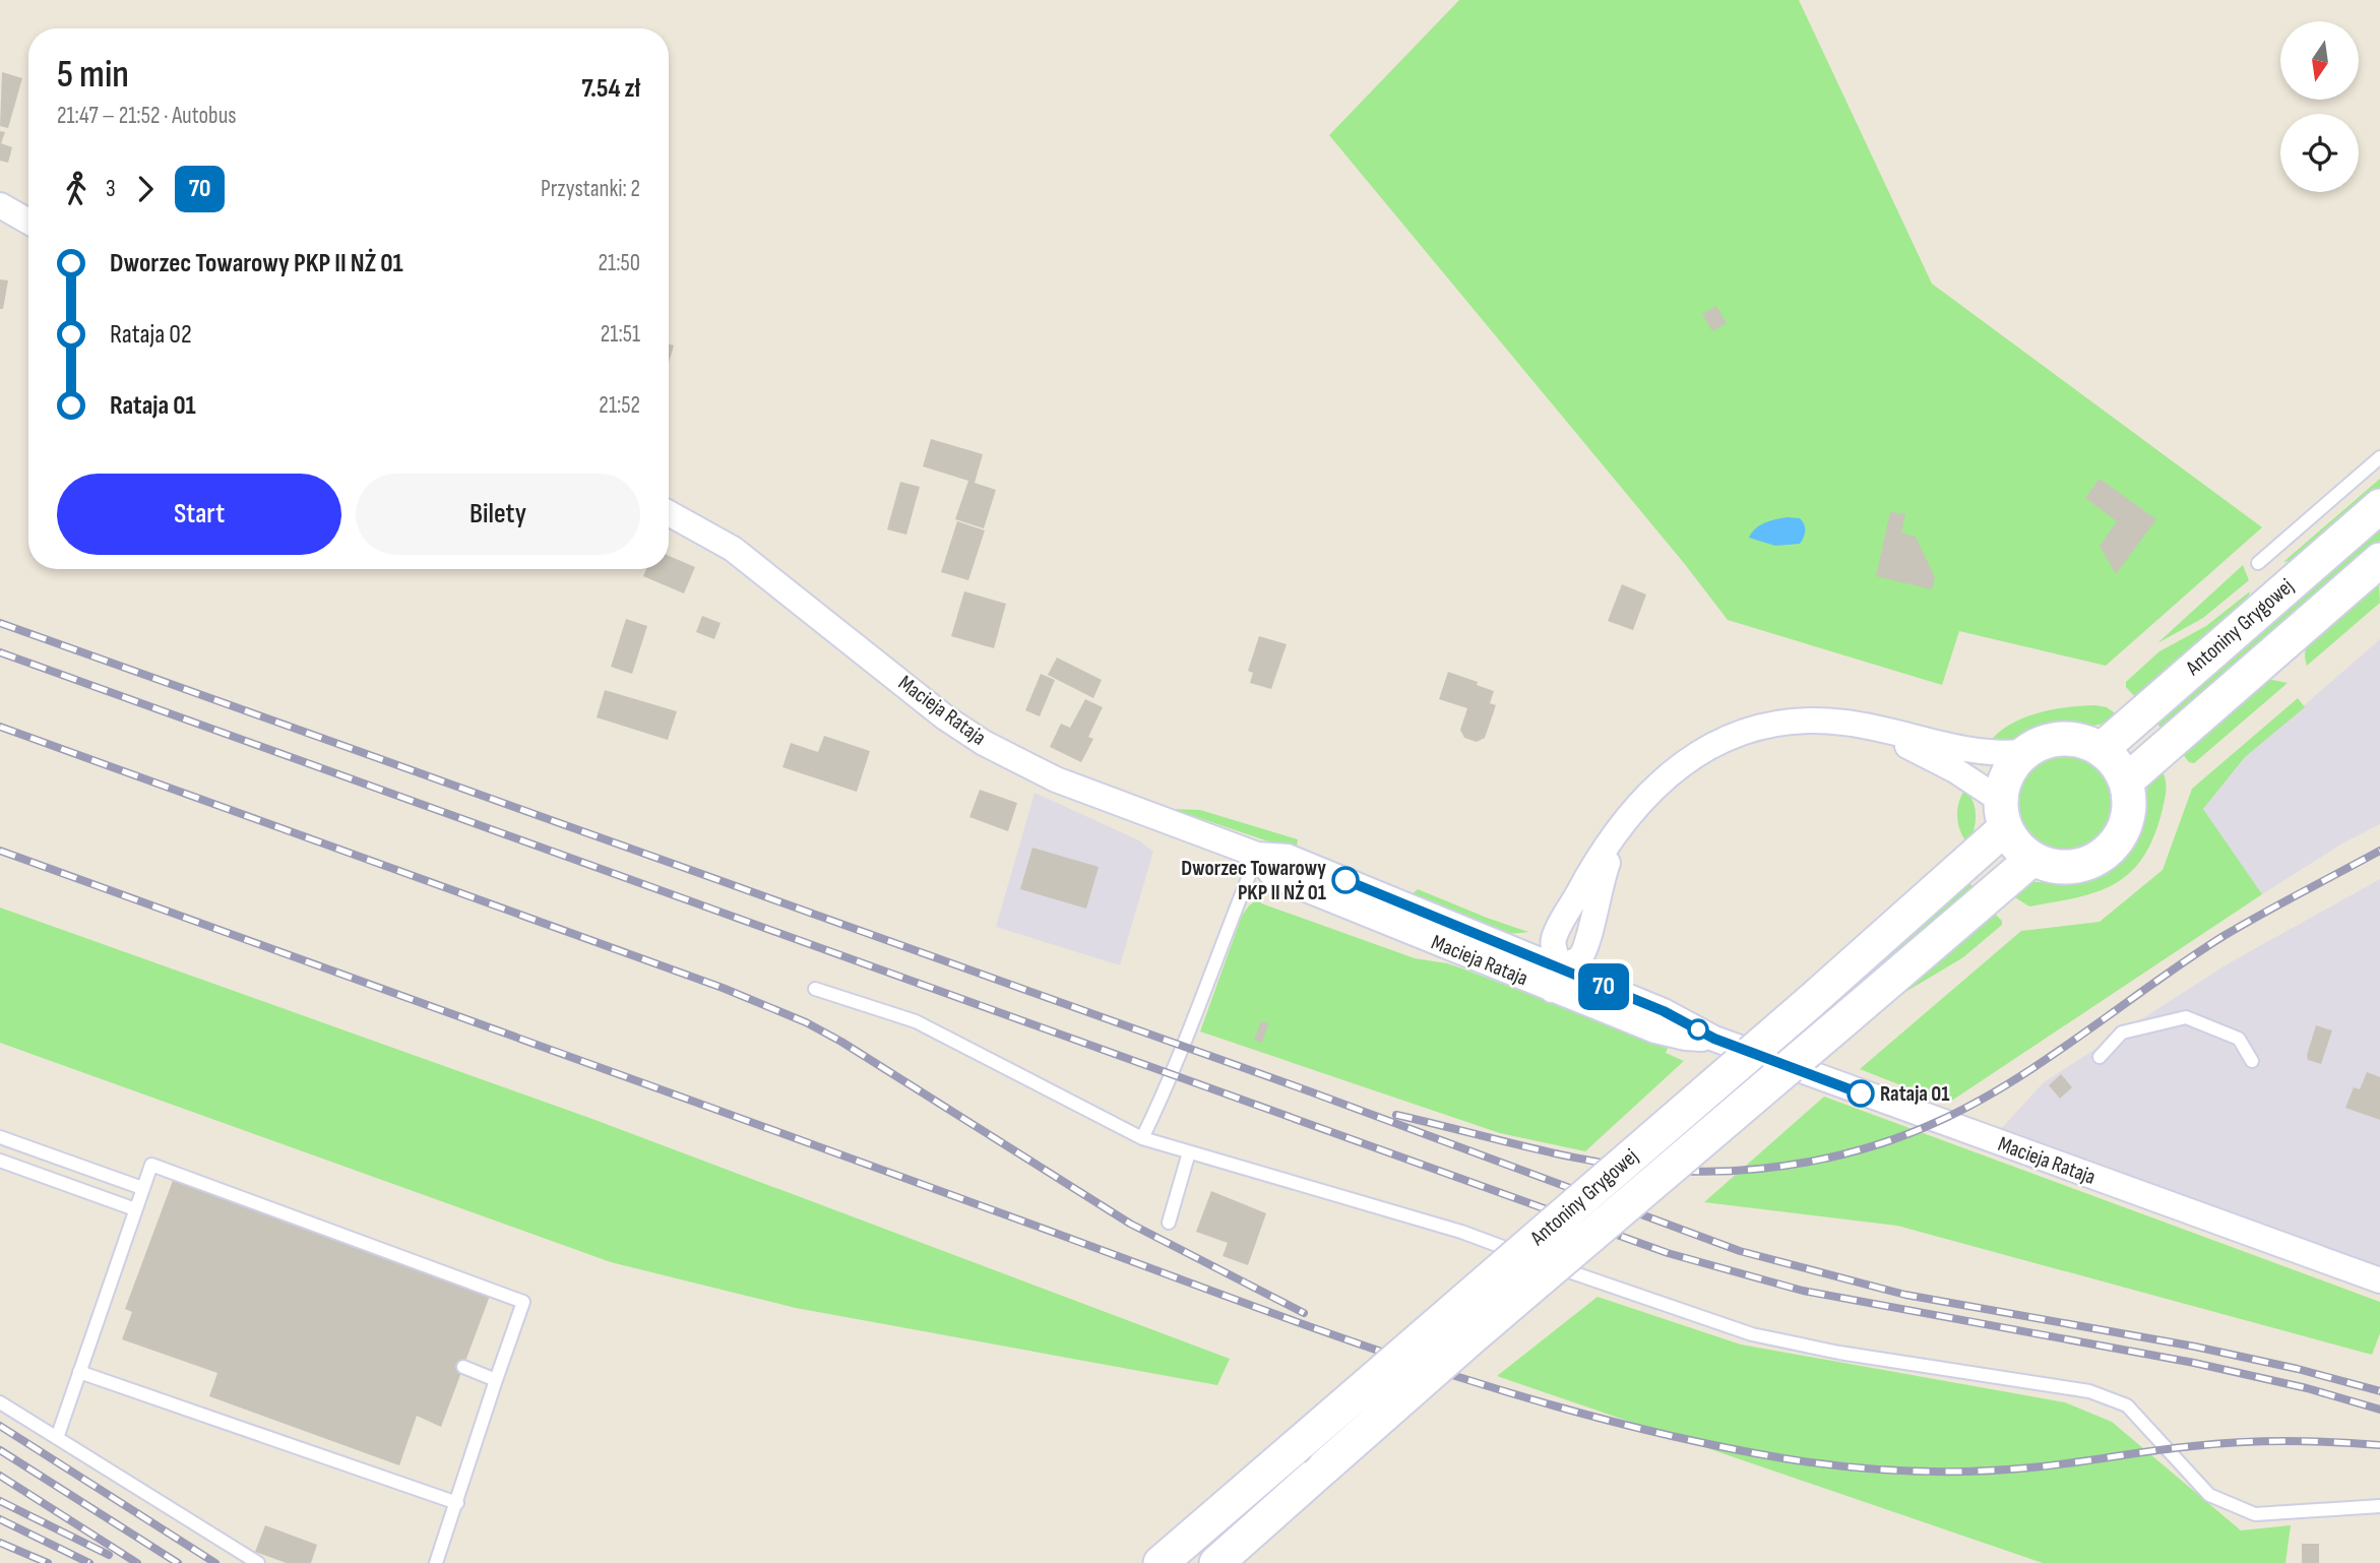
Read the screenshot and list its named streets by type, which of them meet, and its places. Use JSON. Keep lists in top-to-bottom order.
{
  "streets": {
    "street": ["Antoniny Grygowej", "Macieja Rataja"]
  },
  "places": ["Dworzec Towarowy PKP II NŻ 01", "Rataja 01"],
  "lines": ["bus line 70"],
  "north": "bottom",
  "page": {
    "on_map": "70",
    "heading": ["5 min", "21:47 – 21:52 · Autobus", "7.54 zł"],
    "legs": ["3", "70", "Przystanki: 2"],
    "list": [
      {
        "name": "Dworzec Towarowy PKP II NŻ 01",
        "value": "21:50"
      },
      {
        "name": "Rataja 02",
        "value": "21:51"
      },
      {
        "name": "Rataja 01",
        "value": "21:52"
      }
    ],
    "buttons": ["Start", "Bilety"]
  }
}
